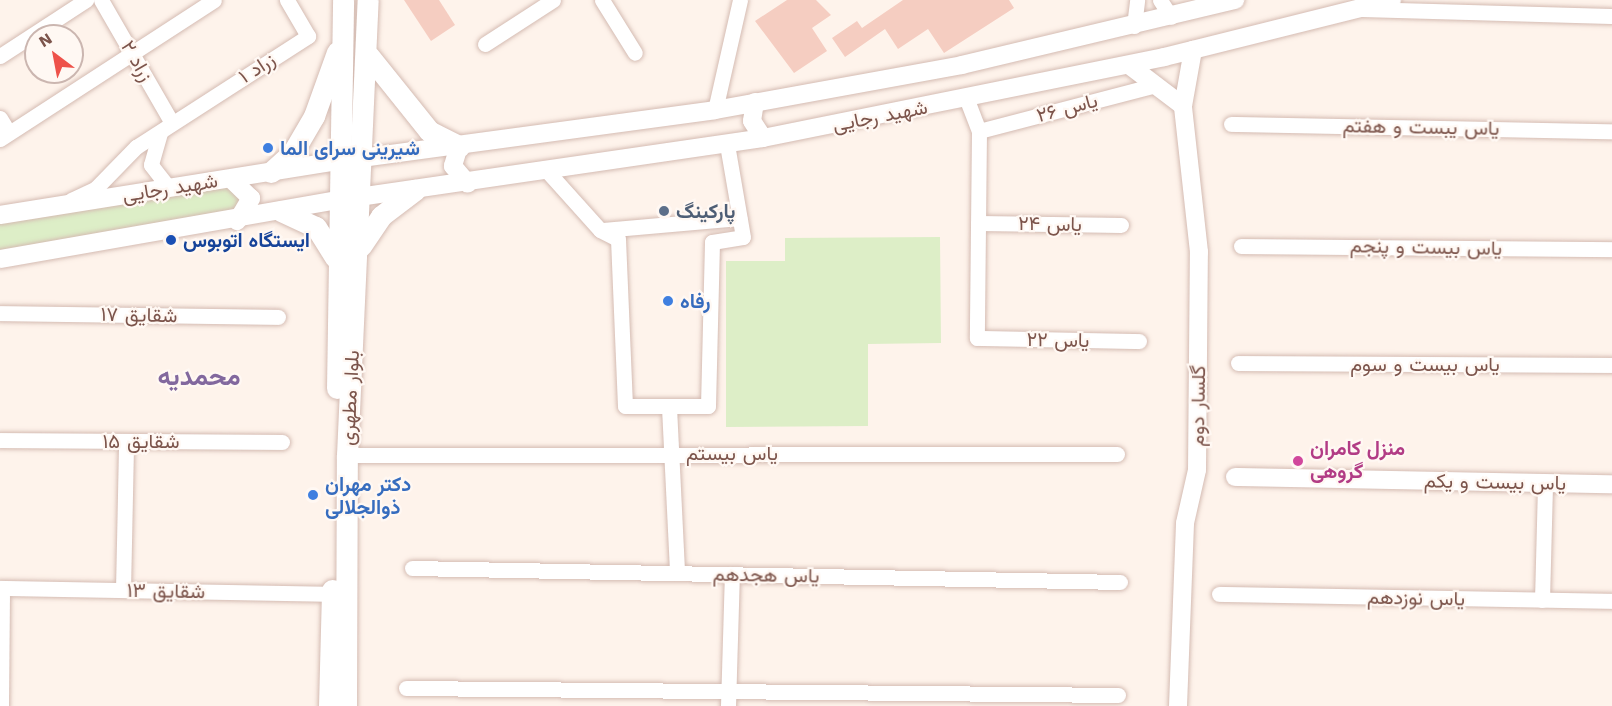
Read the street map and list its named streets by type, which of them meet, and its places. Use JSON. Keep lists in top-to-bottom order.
{
  "streets": {
    "main road": ["بلوار مطهری"],
    "street": [
      "زراد ۲",
      "زراد ۱",
      "یاس ۲۶",
      "شهید رجایی",
      "یاس یبست و هفتم",
      "یاس ۲۴",
      "یاس بیست و پنجم",
      "شقایق ۱۷",
      "یاس ۲۲",
      "یاس بیست و سوم",
      "گلسار دوم",
      "شقایق ۱۵",
      "یاس بیستم",
      "یاس بیست و یکم",
      "یاس هجدهم",
      "شقایق ۱۳",
      "یاس نوزدهم"
    ]
  },
  "crossings": [
    ["زراد ۲", "زراد ۱"],
    ["شهید رجایی", "بلوار مطهری"],
    ["شهید رجایی", "گلسار دوم"],
    ["یاس ۲۴", "یاس ۲۲"],
    ["بلوار مطهری", "یاس بیستم"],
    ["بلوار مطهری", "شقایق ۱۳"]
  ],
  "districts": ["محمدیه"],
  "places": [
    "شیرینی سرای الما",
    "پارکینگ",
    "ایستگاه اتوبوس",
    "رفاه",
    "منزل کامران گروهی",
    "دکتر مهران ذوالجلالی"
  ],
  "north": "top left"
}
